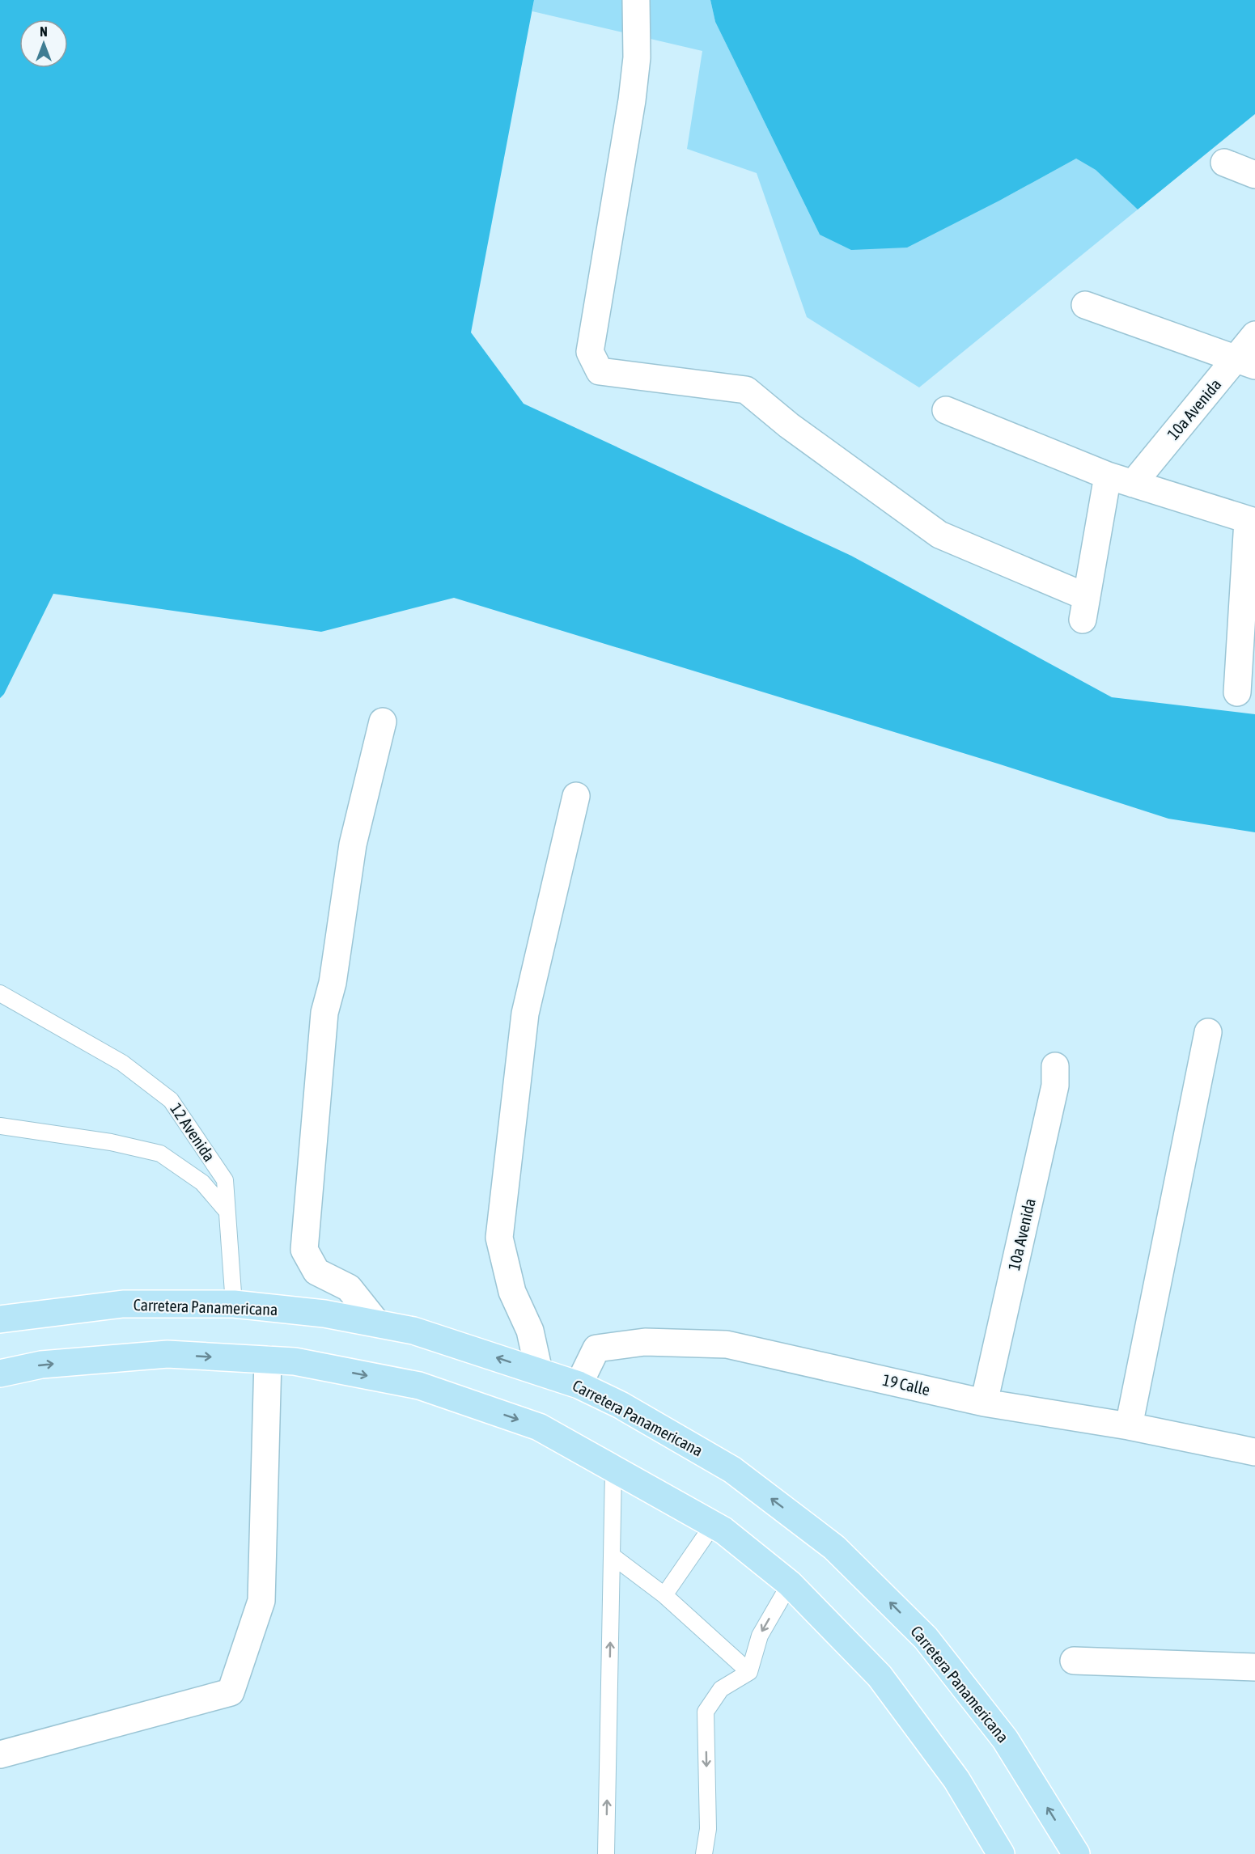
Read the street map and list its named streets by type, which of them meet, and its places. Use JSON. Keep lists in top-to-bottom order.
{
  "streets": {
    "highway": ["Carretera Panamericana"],
    "street": ["10a Avenida", "19 Calle"],
    "lane": ["12 Avenida"]
  },
  "crossings": [
    ["10a Avenida", "19 Calle"],
    ["12 Avenida", "Carretera Panamericana"],
    ["Carretera Panamericana", "19 Calle"]
  ],
  "north": "top"
}
